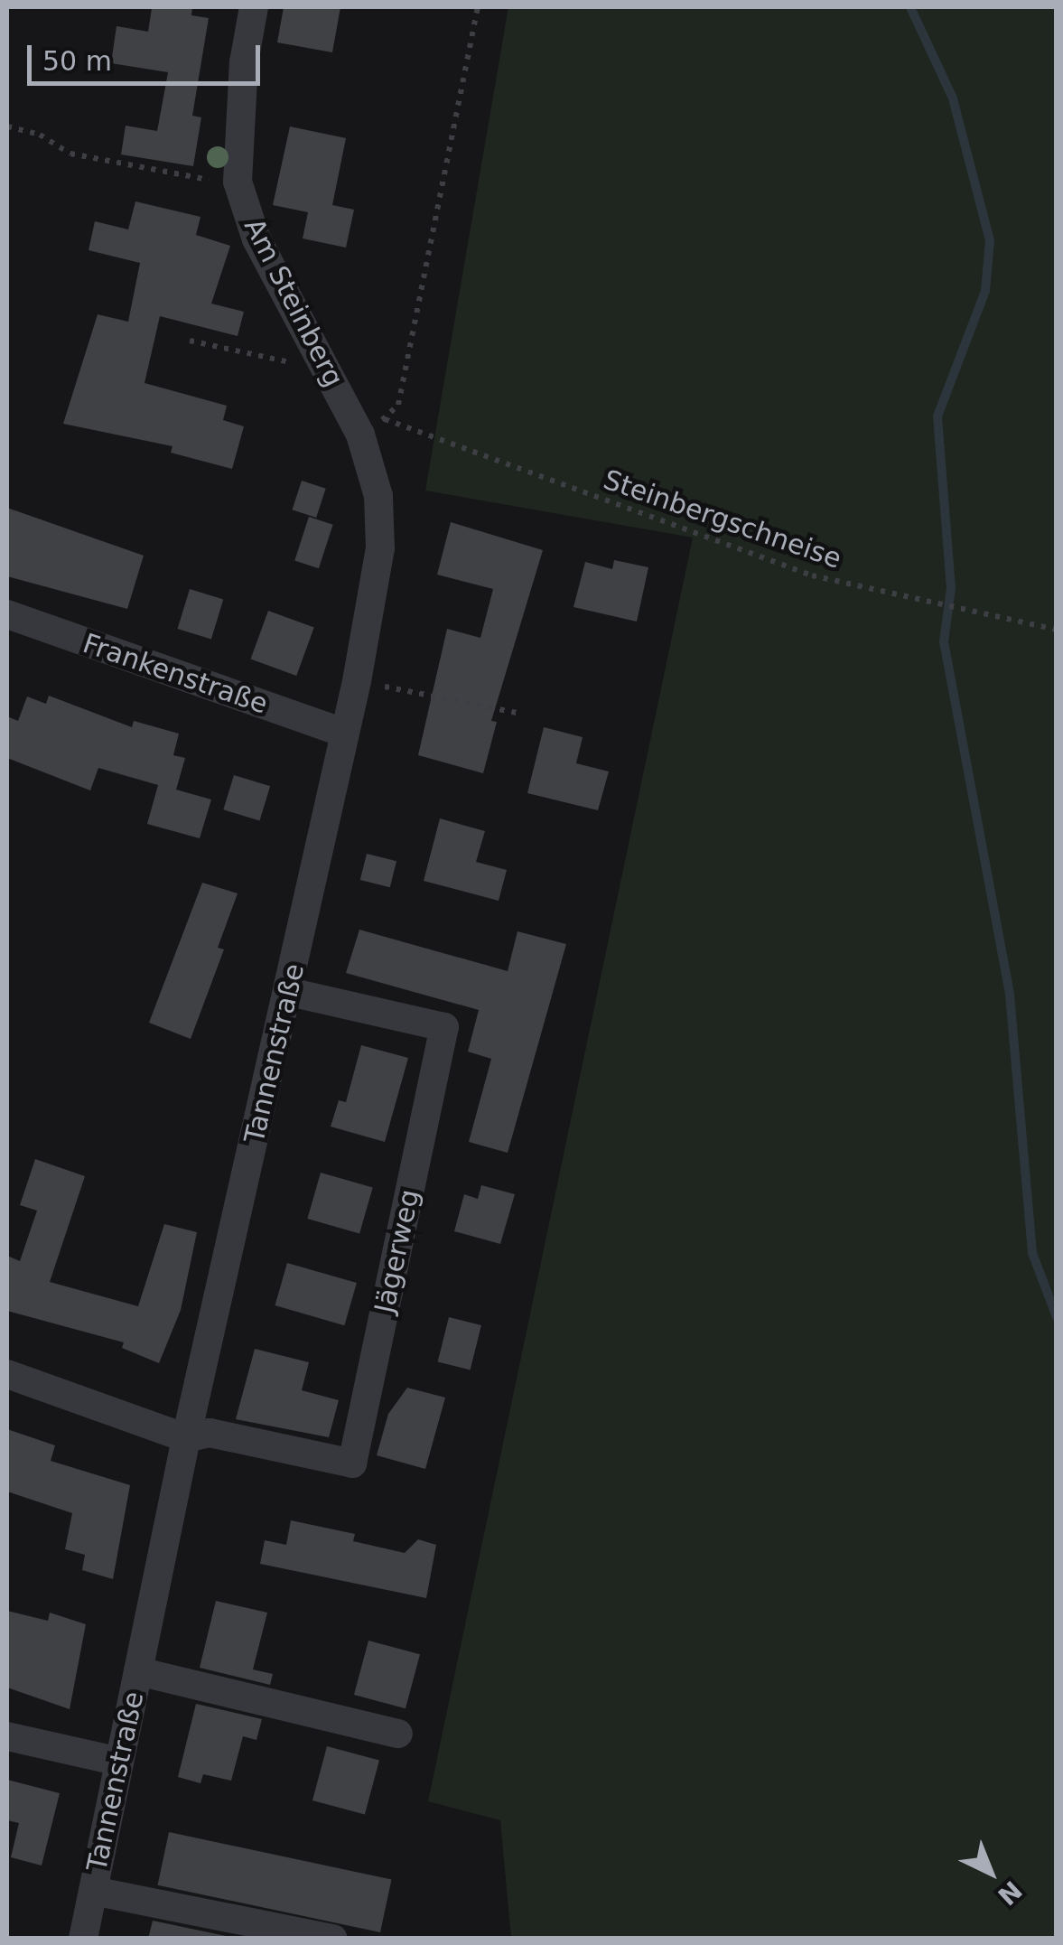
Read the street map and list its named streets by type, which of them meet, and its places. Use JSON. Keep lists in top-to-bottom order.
{
  "streets": {
    "street": [
      "Am Steinberg",
      "Frankenstraße",
      "Tannenstraße",
      "Jägerweg"
    ],
    "path": ["Steinbergschneise"]
  },
  "crossings": [
    ["Am Steinberg", "Steinbergschneise"],
    ["Am Steinberg", "Tannenstraße"],
    ["Steinbergschneise", "Tannenstraße"],
    ["Frankenstraße", "Tannenstraße"],
    ["Tannenstraße", "Jägerweg"]
  ],
  "scale_bar": "50 m",
  "north": "bottom right"
}
